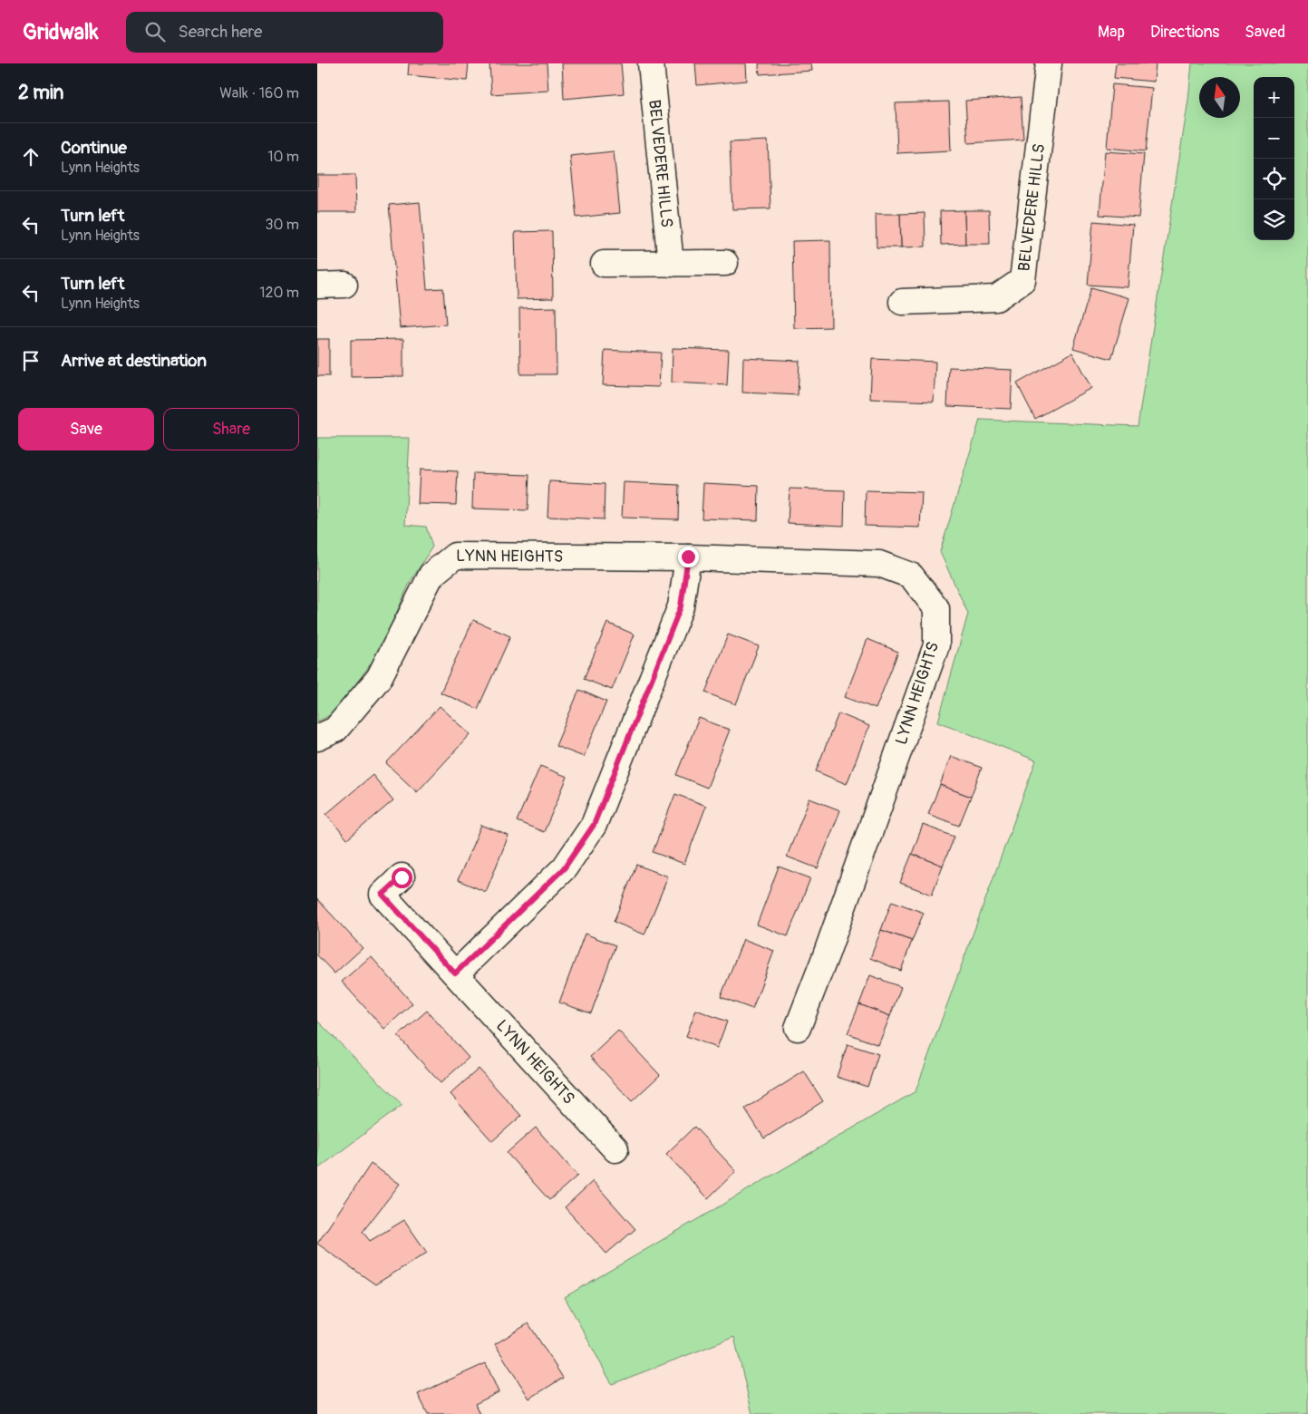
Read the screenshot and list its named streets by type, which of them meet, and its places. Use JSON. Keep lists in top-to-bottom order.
{
  "streets": {
    "street": ["BELVEDERE HILLS", "LYNN HEIGHTS"]
  },
  "north": "top",
  "page": {
    "header": "Gridwalk",
    "search": "Search here",
    "nav": ["Map", "Directions", "Saved"],
    "heading": ["2 min", "Walk · 160 m"],
    "map_buttons": ["+", "−"],
    "list": [
      ["Continue", "Lynn Heights", "10 m"],
      ["Turn left", "Lynn Heights", "30 m"],
      ["Turn left", "Lynn Heights", "120 m"],
      "Arrive at destination"
    ],
    "buttons": ["Save", "Share"]
  }
}
